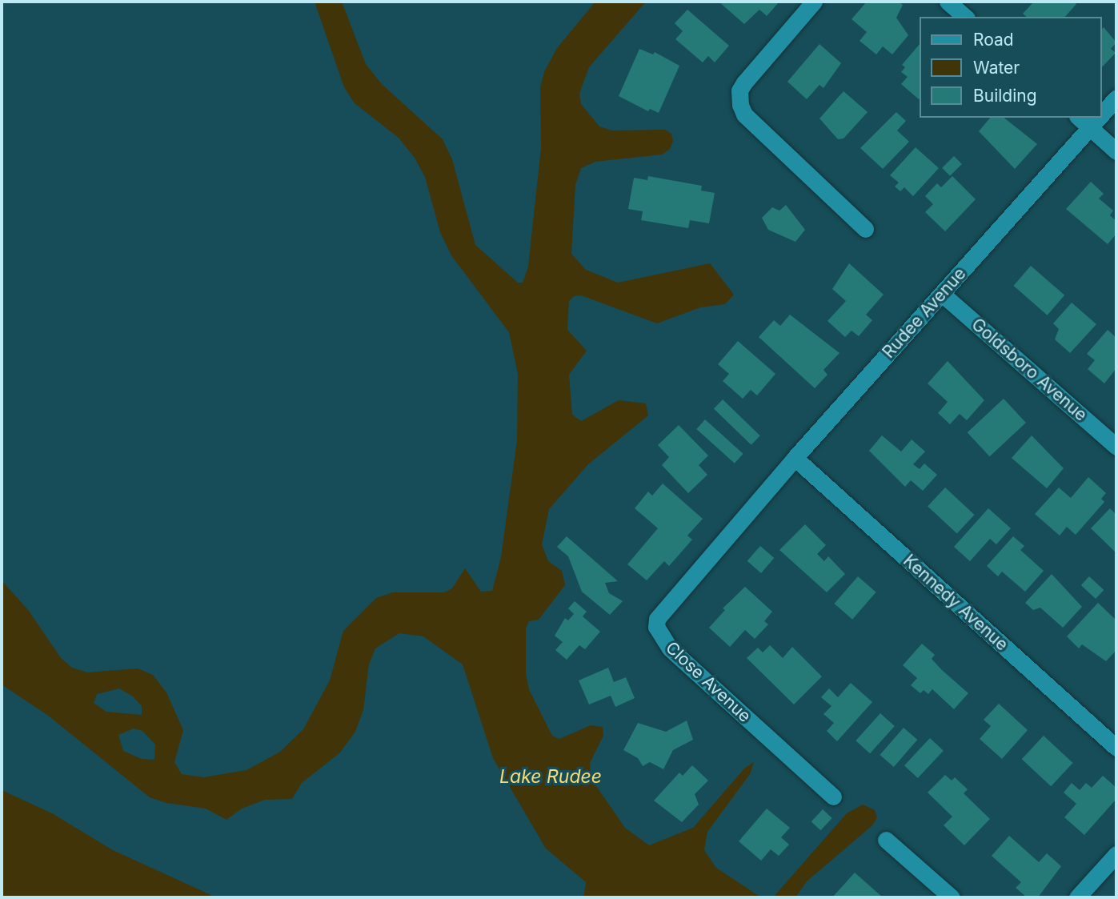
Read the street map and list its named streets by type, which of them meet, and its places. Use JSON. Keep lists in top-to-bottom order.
{
  "streets": {
    "street": [
      "Rudee Avenue",
      "Goldsboro Avenue",
      "Kennedy Avenue",
      "Close Avenue"
    ]
  },
  "crossings": [
    ["Rudee Avenue", "Goldsboro Avenue"],
    ["Rudee Avenue", "Kennedy Avenue"],
    ["Rudee Avenue", "Close Avenue"]
  ],
  "water": ["Lake Rudee"],
  "legend": ["Road", "Water", "Building"]
}
